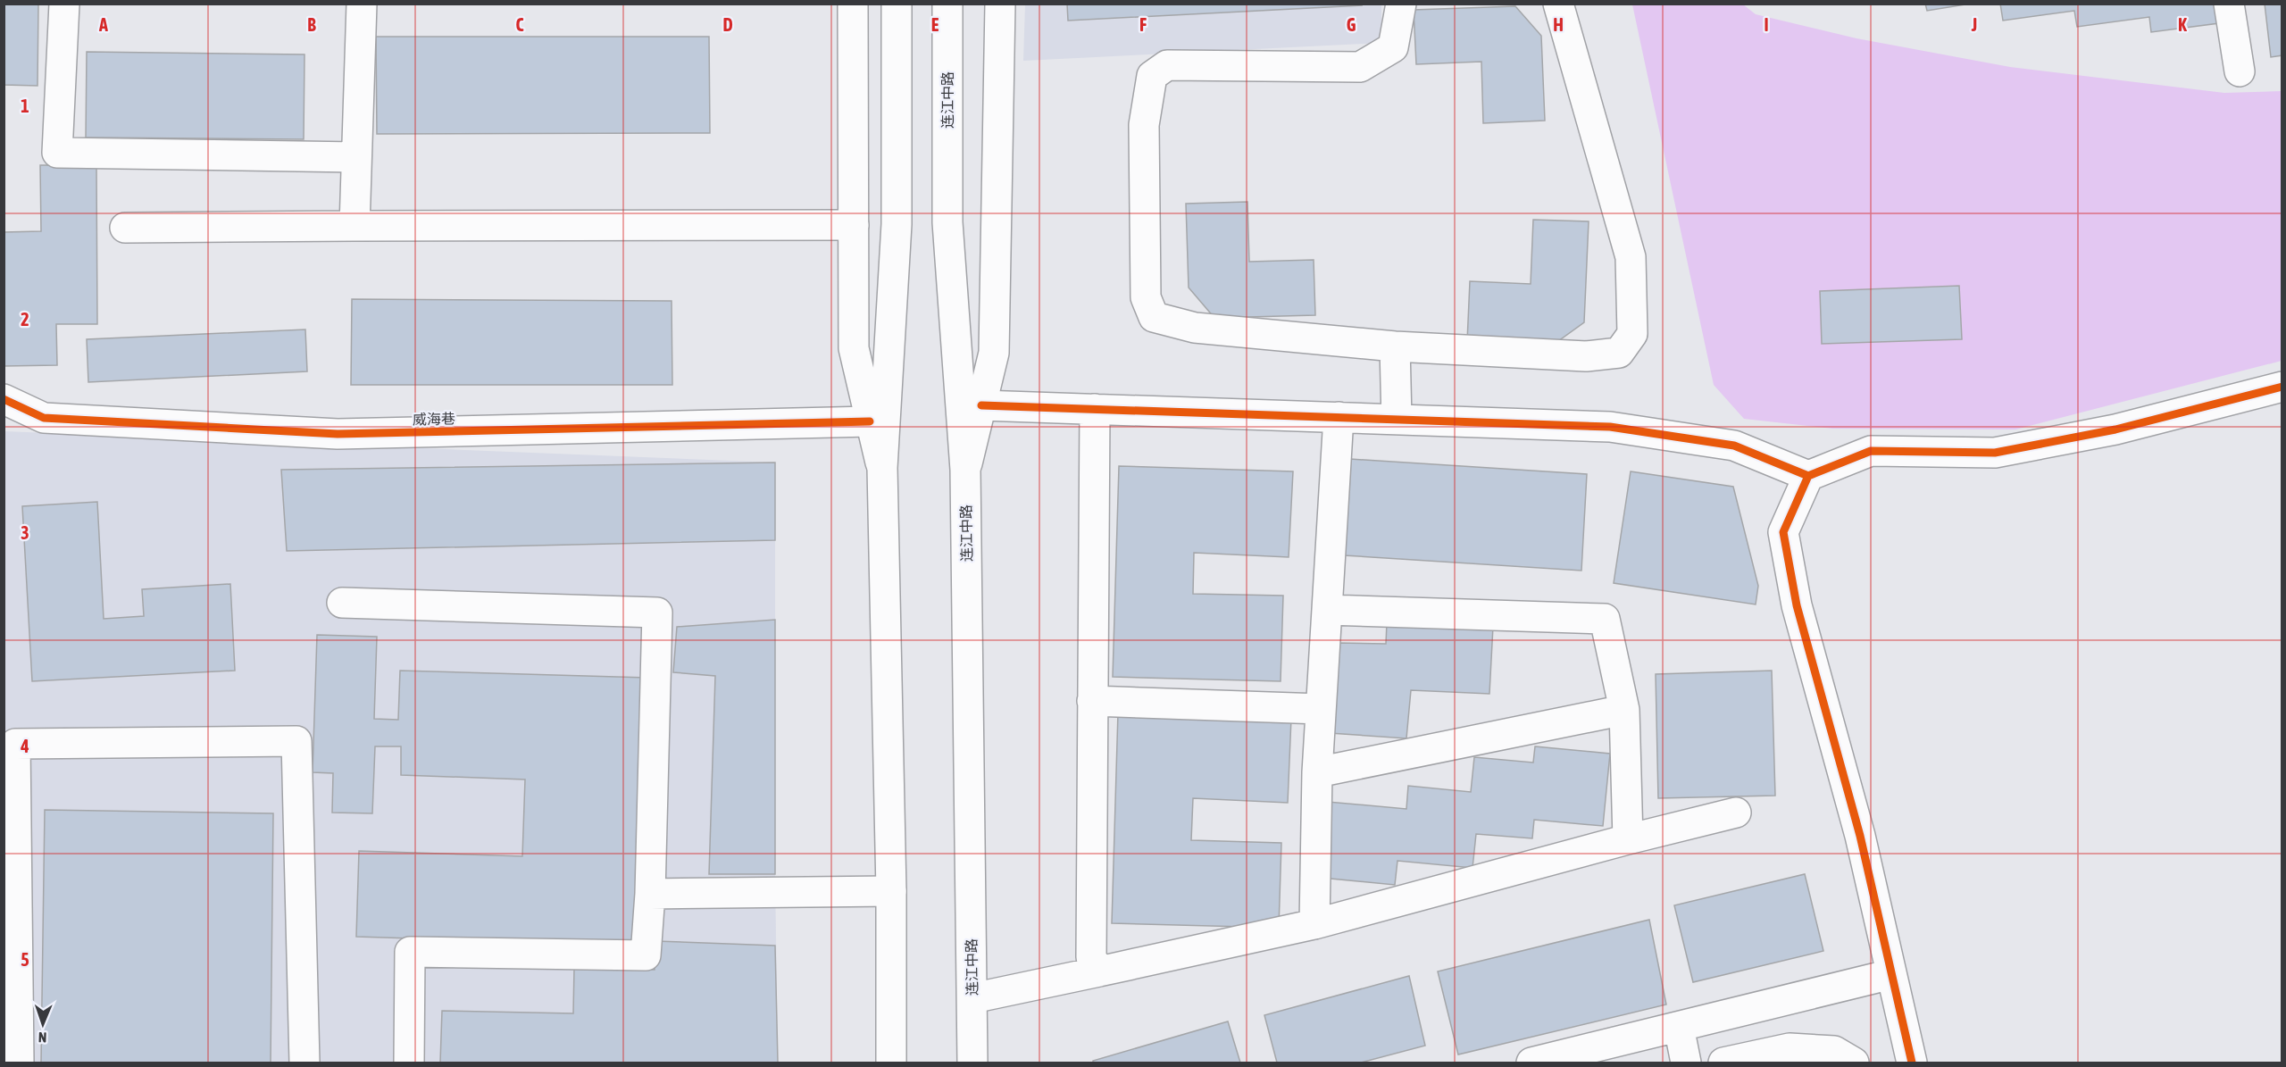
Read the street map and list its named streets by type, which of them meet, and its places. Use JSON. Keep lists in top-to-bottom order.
{
  "streets": {
    "main road": ["连江中路", "威海巷"]
  },
  "north": "bottom",
  "grid": {
    "columns": [
      "A",
      "B",
      "C",
      "D",
      "E",
      "F",
      "G",
      "H",
      "I",
      "J",
      "K"
    ],
    "rows": [
      "1",
      "2",
      "3",
      "4",
      "5"
    ]
  }
}
